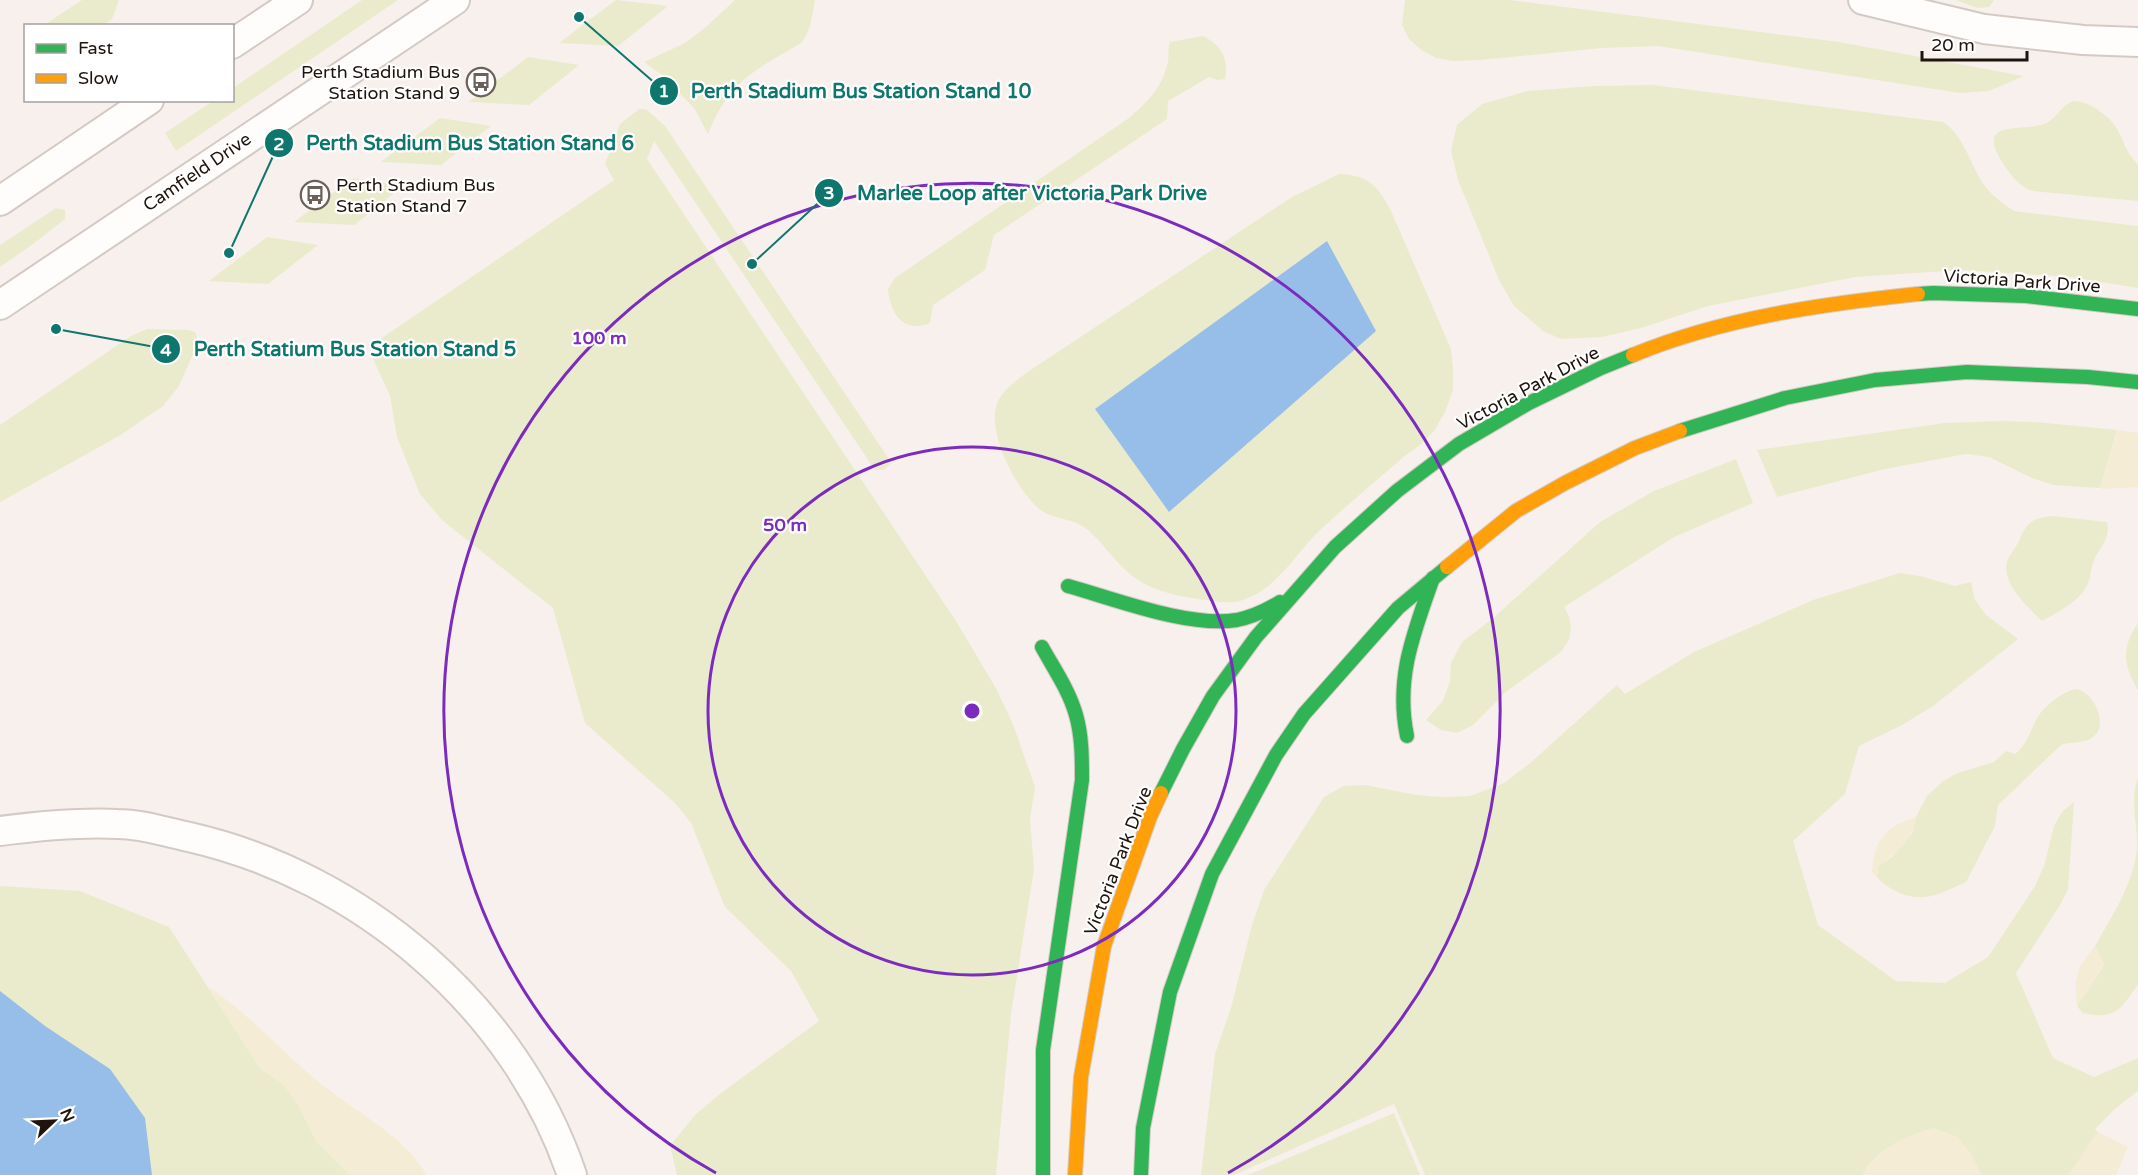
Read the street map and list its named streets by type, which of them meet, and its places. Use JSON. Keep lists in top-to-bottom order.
{
  "streets": {
    "street": ["Camfield Drive", "Victoria Park Drive"]
  },
  "places": {
    "other": [
      "Perth Stadium Bus Station Stand 10",
      "Perth Stadium Bus Station Stand 6",
      "Marlee Loop after Victoria Park Drive",
      "Perth Statium Bus Station Stand 5"
    ],
    "bus stop": ["Perth Stadium Bus Station Stand 9", "Perth Stadium Bus Station Stand 7"]
  },
  "legend": ["Fast", "Slow"],
  "scale_bar": "20 m",
  "north": "top right",
  "rings": ["100 m", "50 m"]
}
